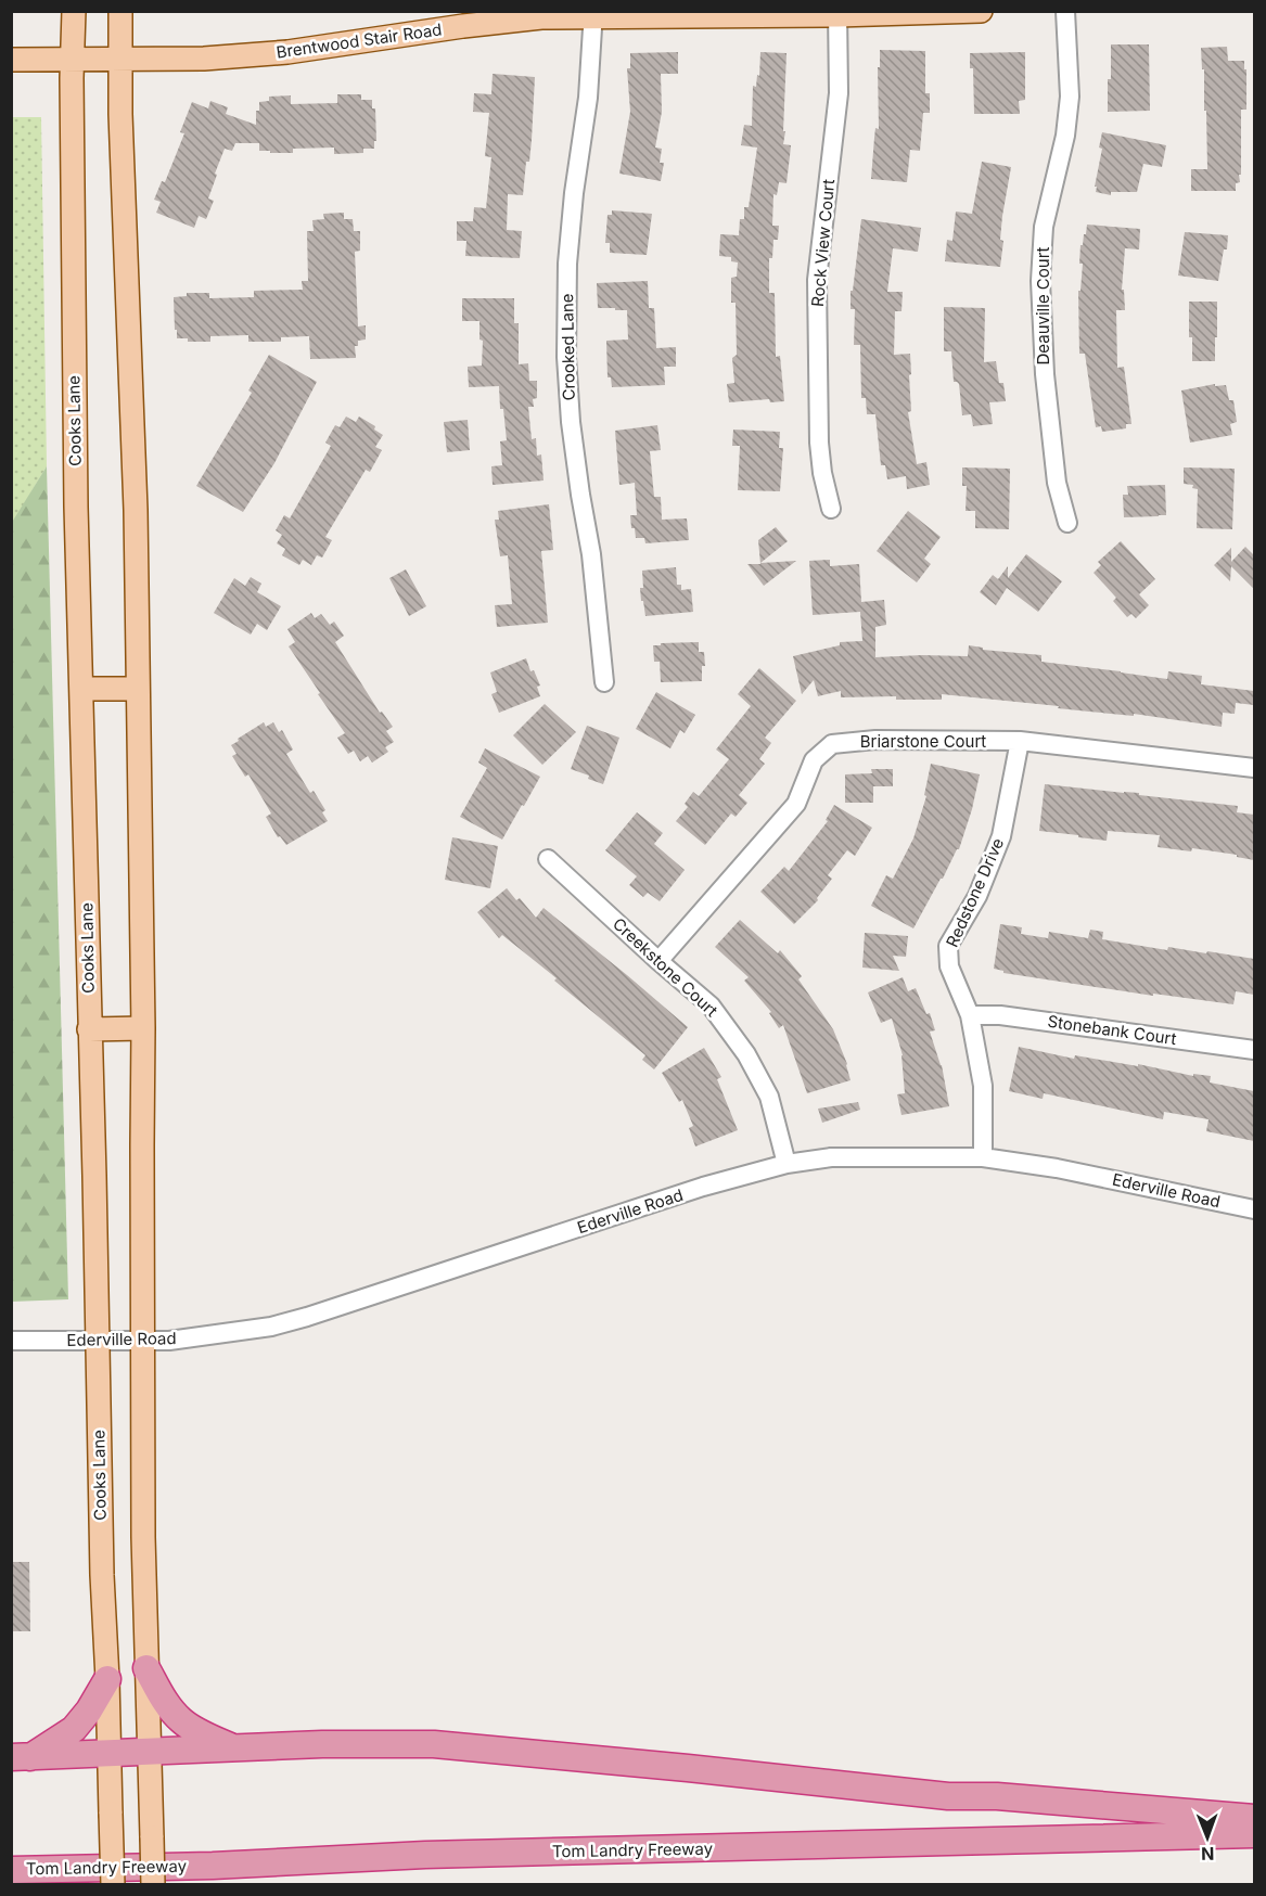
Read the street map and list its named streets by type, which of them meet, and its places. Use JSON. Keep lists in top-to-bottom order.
{
  "streets": {
    "highway": ["Tom Landry Freeway"],
    "main road": ["Brentwood Stair Road", "Cooks Lane"],
    "street": [
      "Rock View Court",
      "Deauville Court",
      "Crooked Lane",
      "Briarstone Court",
      "Redstone Drive",
      "Creekstone Court",
      "Stonebank Court",
      "Ederville Road"
    ]
  },
  "crossings": [
    ["Brentwood Stair Road", "Rock View Court"],
    ["Brentwood Stair Road", "Crooked Lane"],
    ["Brentwood Stair Road", "Cooks Lane"],
    ["Cooks Lane", "Ederville Road"],
    ["Briarstone Court", "Redstone Drive"],
    ["Briarstone Court", "Creekstone Court"],
    ["Redstone Drive", "Stonebank Court"],
    ["Redstone Drive", "Ederville Road"],
    ["Creekstone Court", "Ederville Road"]
  ],
  "north": "bottom"
}
